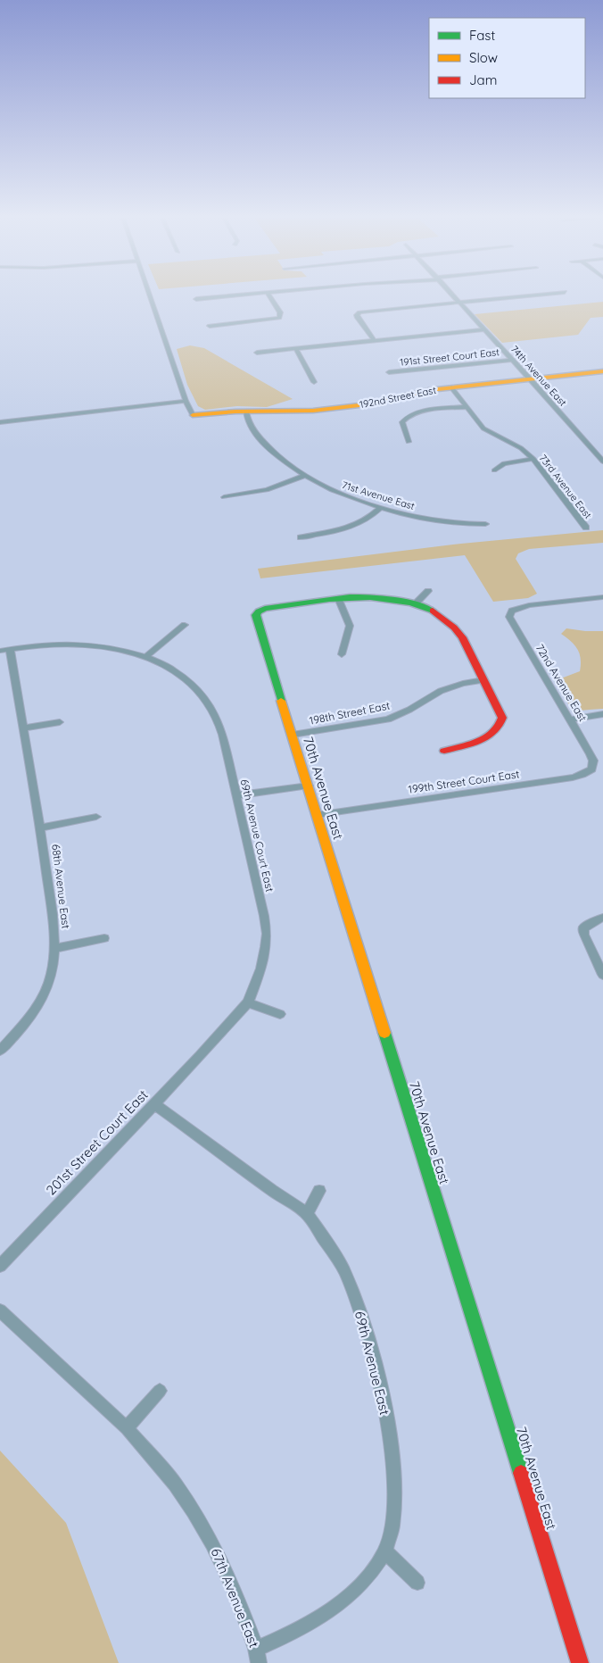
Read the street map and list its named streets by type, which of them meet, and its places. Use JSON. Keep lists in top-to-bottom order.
{
  "streets": {
    "street": [
      "191st Street Court East",
      "74th Avenue East",
      "192nd Street East",
      "73rd Avenue East",
      "71st Avenue East",
      "72nd Avenue East",
      "198th Street East",
      "199th Street Court East",
      "70th Avenue East",
      "69th Avenue Court East",
      "68th Avenue East",
      "201st Street Court East",
      "69th Avenue East",
      "67th Avenue East"
    ]
  },
  "crossings": [
    ["191st Street Court East", "74th Avenue East"],
    ["74th Avenue East", "192nd Street East"],
    ["192nd Street East", "73rd Avenue East"],
    ["192nd Street East", "71st Avenue East"],
    ["72nd Avenue East", "199th Street Court East"],
    ["198th Street East", "70th Avenue East"],
    ["199th Street Court East", "70th Avenue East"],
    ["69th Avenue Court East", "68th Avenue East"],
    ["69th Avenue Court East", "201st Street Court East"],
    ["201st Street Court East", "69th Avenue East"]
  ],
  "legend": ["Fast", "Slow", "Jam"]
}
